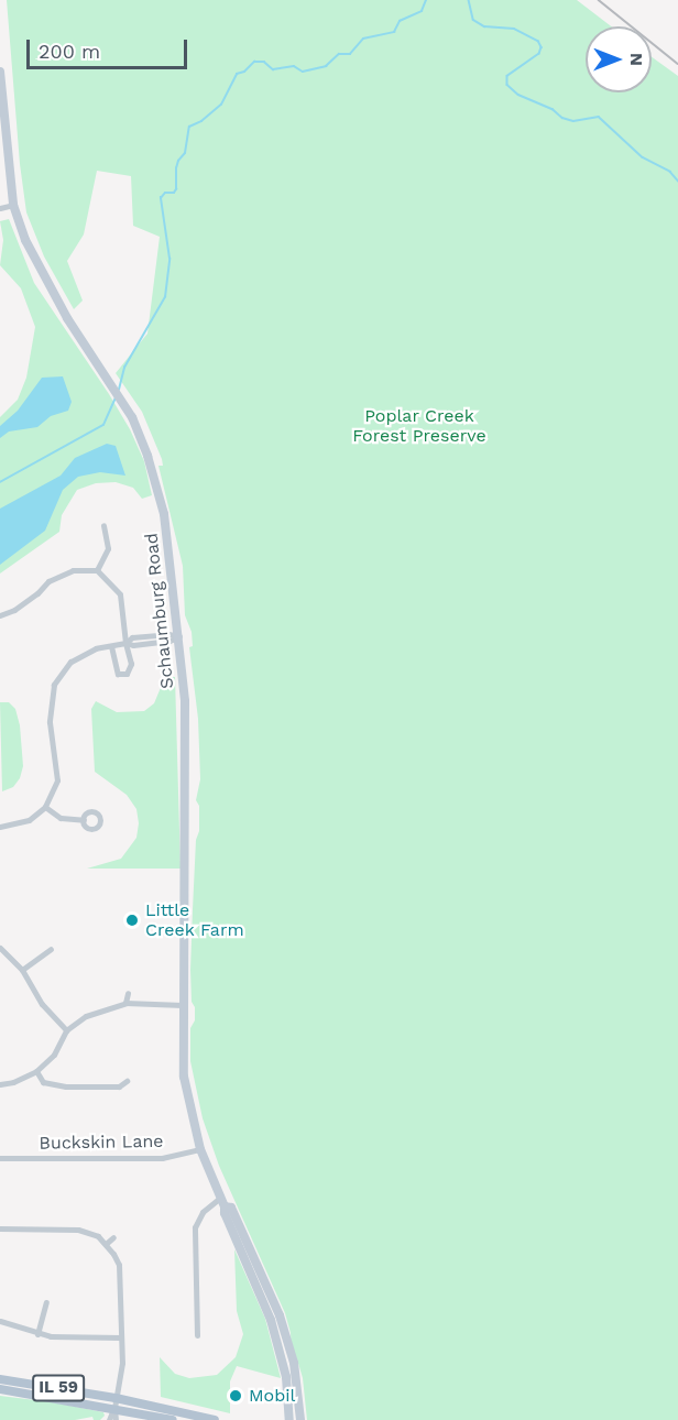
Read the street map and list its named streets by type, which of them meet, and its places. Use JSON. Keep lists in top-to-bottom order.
{
  "streets": {
    "main road": ["Schaumburg Road", "IL 59"],
    "street": ["Buckskin Lane"]
  },
  "crossings": [
    ["Schaumburg Road", "Buckskin Lane"]
  ],
  "parks": ["Poplar Creek Forest Preserve"],
  "places": ["Little Creek Farm", "Mobil"],
  "scale_bar": "200 m",
  "north": "right"
}
